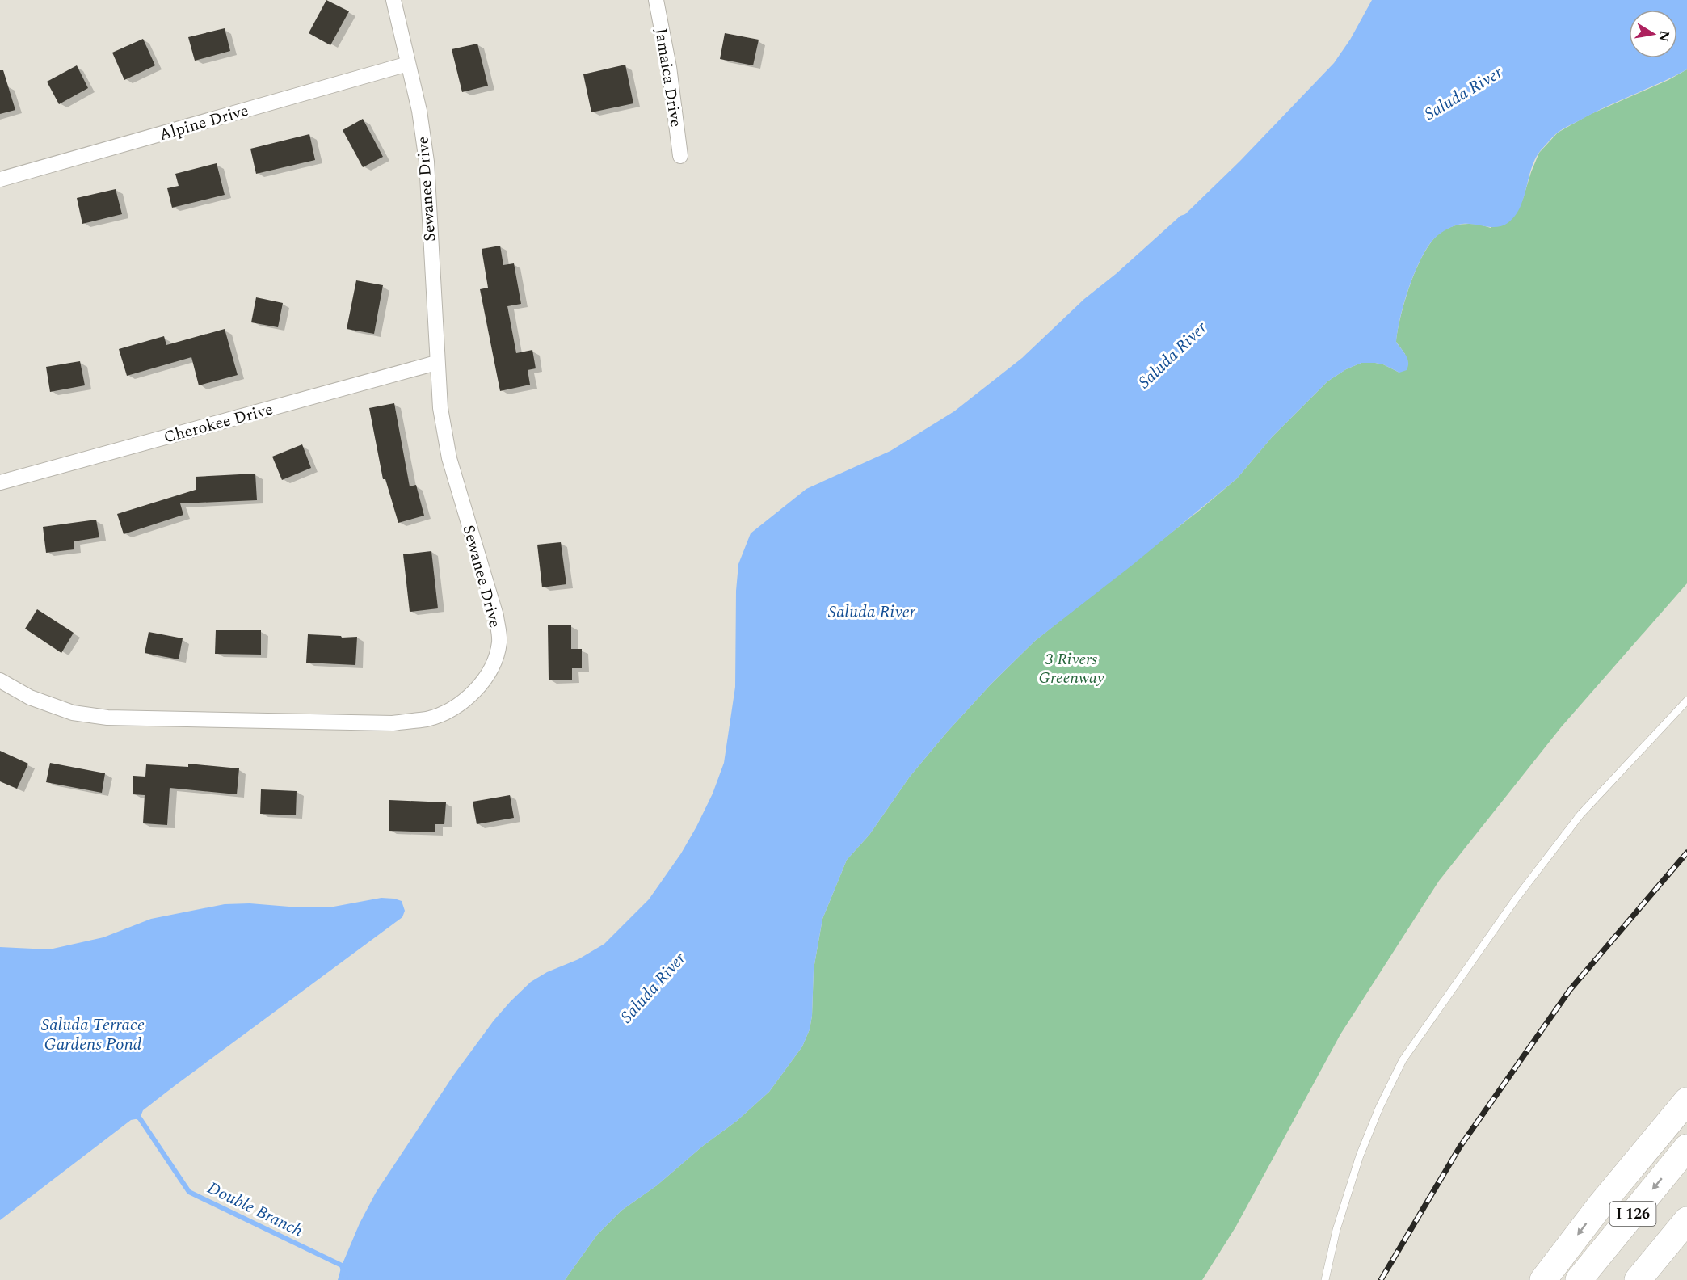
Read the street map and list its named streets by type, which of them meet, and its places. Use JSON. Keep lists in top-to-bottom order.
{
  "streets": {
    "highway": ["I 126"],
    "street": [
      "Jamaica Drive",
      "Alpine Drive",
      "Sewanee Drive",
      "Cherokee Drive"
    ]
  },
  "crossings": [
    ["Alpine Drive", "Sewanee Drive"],
    ["Sewanee Drive", "Cherokee Drive"]
  ],
  "water": ["Saluda River", "Saluda Terrace Gardens Pond", "Double Branch"],
  "parks": ["3 Rivers Greenway"],
  "north": "right"
}
